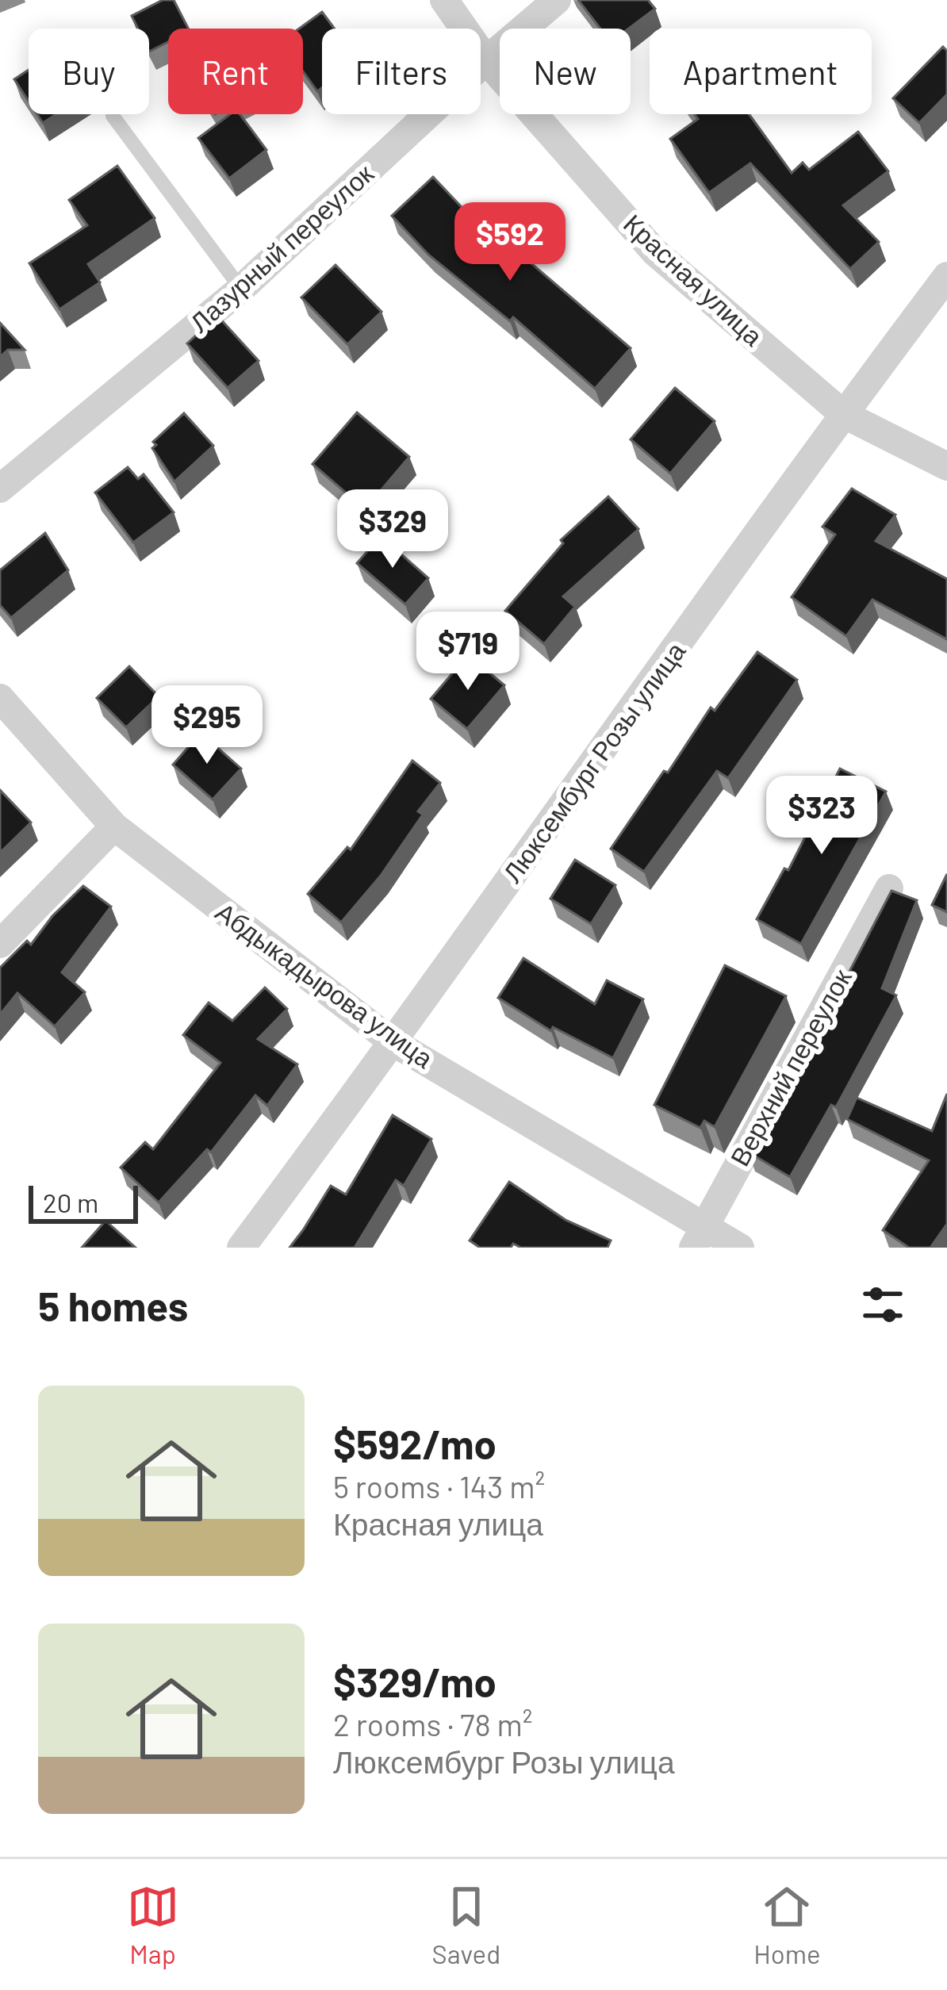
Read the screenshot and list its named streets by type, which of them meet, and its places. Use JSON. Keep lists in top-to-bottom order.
{
  "streets": {
    "street": [
      "Лазурный переулок",
      "Красная улица",
      "Люксембург Розы улица",
      "Абдыкадырова улица",
      "Верхний переулок"
    ]
  },
  "crossings": [
    ["Лазурный переулок", "Красная улица"],
    ["Красная улица", "Люксембург Розы улица"],
    ["Люксембург Розы улица", "Абдыкадырова улица"],
    ["Абдыкадырова улица", "Верхний переулок"]
  ],
  "scale_bar": "20 m",
  "page": {
    "chip": [
      "Buy",
      "Rent",
      "Filters",
      "New",
      "Apartment"
    ],
    "price": [
      "$592",
      "$329",
      "$719",
      "$295",
      "$323"
    ],
    "scale": "20 m",
    "heading": "5 homes",
    "list": [
      {
        "name": "$592/mo",
        "note": "5 rooms · 143 m² · Красная улица"
      },
      {
        "name": "$329/mo",
        "note": "2 rooms · 78 m² · Люксембург Розы улица"
      }
    ],
    "tabs": ["Map", "Saved", "Home"]
  }
}
